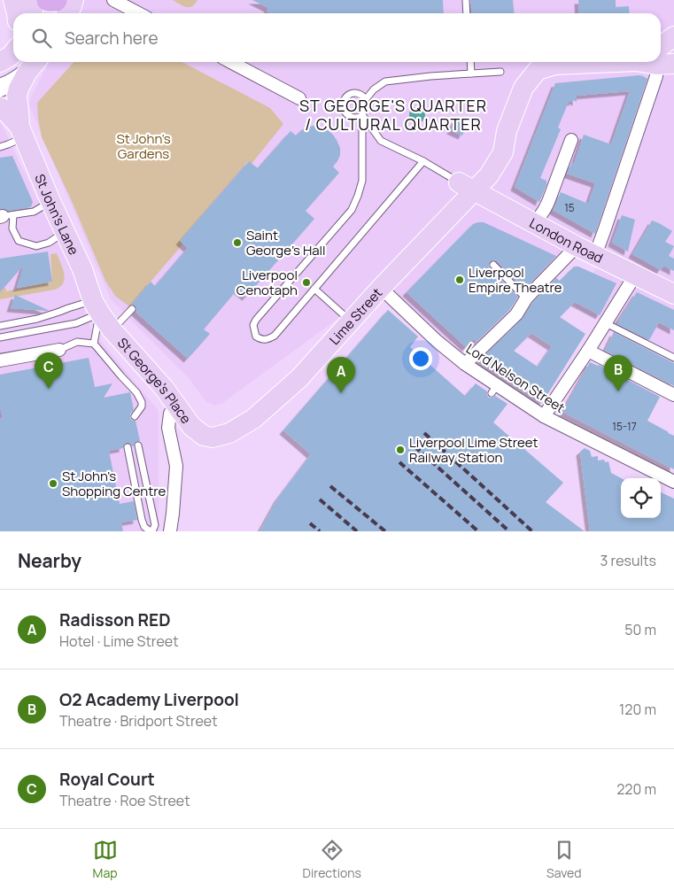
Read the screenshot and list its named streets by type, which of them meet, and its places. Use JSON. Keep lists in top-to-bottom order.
{
  "streets": {
    "main road": [
      "St John's Lane",
      "London Road",
      "Lime Street",
      "St George's Place"
    ],
    "street": ["Lord Nelson Street"]
  },
  "crossings": [
    ["St John's Lane", "St George's Place"],
    ["London Road", "Lime Street"],
    ["Lime Street", "Lord Nelson Street"],
    ["Lime Street", "St George's Place"]
  ],
  "districts": ["ST GEORGE'S QUARTER / CULTURAL QUARTER"],
  "parks": ["St John's Gardens"],
  "places": [
    "Saint George's Hall",
    "Liverpool Empire Theatre",
    "Liverpool Cenotaph",
    "Liverpool Lime Street Railway Station",
    "St John's Shopping Centre"
  ],
  "house_numbers": ["15", "15-17"],
  "page": {
    "search": "Search here",
    "pins": ["C", "B", "A"],
    "heading": ["Nearby", "3 results"],
    "list": [
      {
        "mark": "A",
        "name": "Radisson RED",
        "note": "Hotel · Lime Street",
        "value": "50 m"
      },
      {
        "mark": "B",
        "name": "O2 Academy Liverpool",
        "note": "Theatre · Bridport Street",
        "value": "120 m"
      },
      {
        "mark": "C",
        "name": "Royal Court",
        "note": "Theatre · Roe Street",
        "value": "220 m"
      }
    ],
    "nav": ["Map", "Directions", "Saved"]
  }
}
